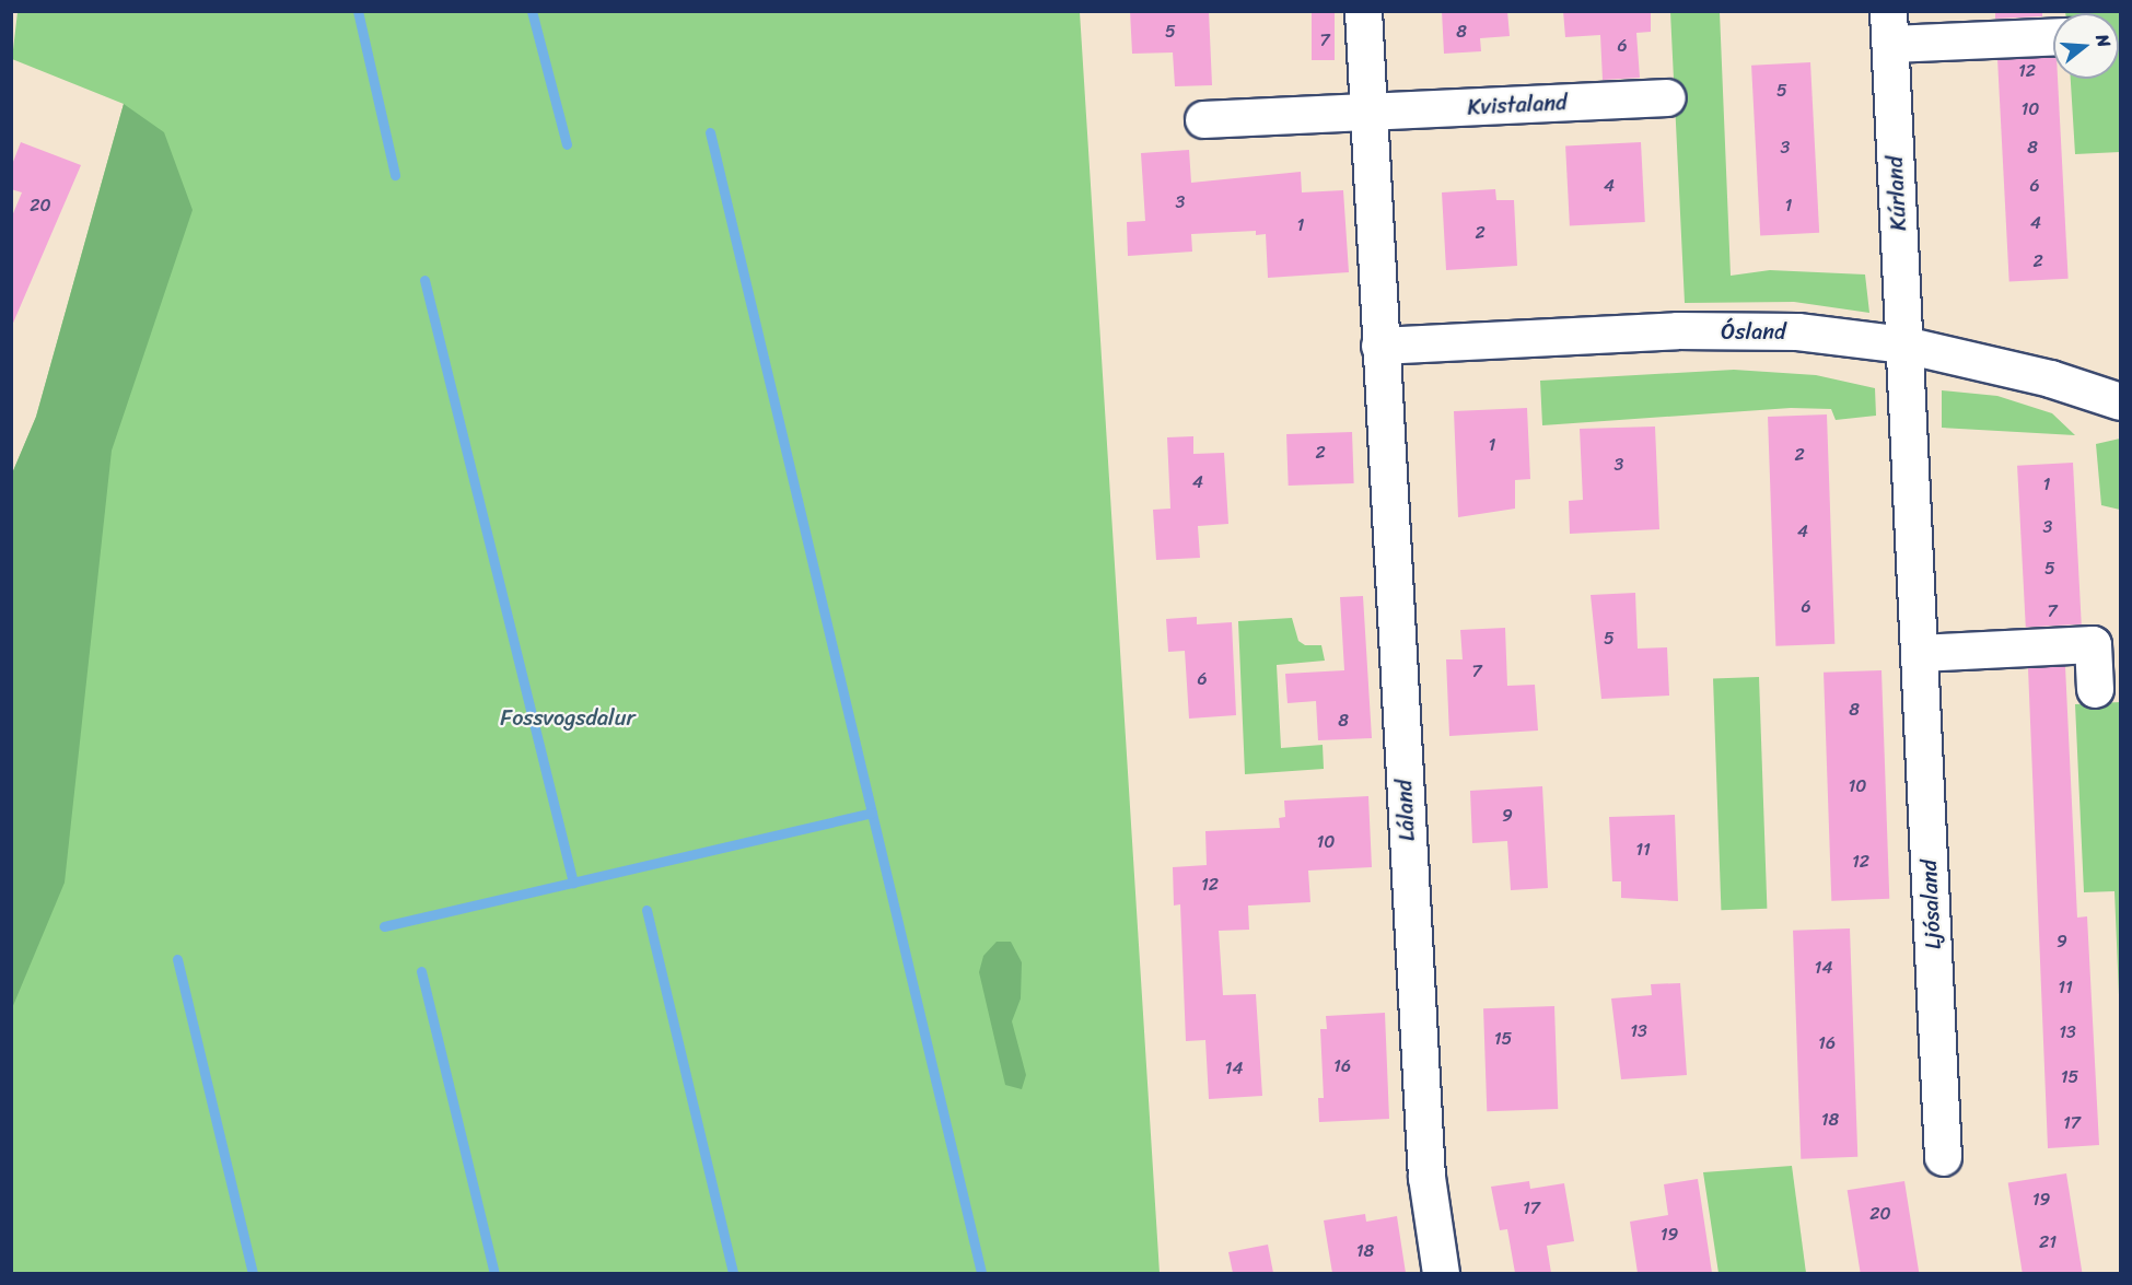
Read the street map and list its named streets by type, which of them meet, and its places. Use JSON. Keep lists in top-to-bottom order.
{
  "streets": {
    "street": [
      "Kvistaland",
      "Kúrland",
      "Ósland",
      "Láland",
      "Ljósaland"
    ]
  },
  "crossings": [
    ["Kúrland", "Ósland"],
    ["Kúrland", "Ljósaland"],
    ["Ósland", "Láland"],
    ["Ósland", "Ljósaland"]
  ],
  "parks": ["Fossvogsdalur"],
  "house_numbers": [
    "5",
    "8",
    "7",
    "6",
    "12",
    "5",
    "10",
    "3",
    "8",
    "4",
    "6",
    "3",
    "20",
    "1",
    "4",
    "1",
    "2",
    "2",
    "1",
    "2",
    "2",
    "3",
    "4",
    "1",
    "3",
    "4",
    "5",
    "6",
    "7",
    "5",
    "7",
    "6",
    "8",
    "8",
    "10",
    "9",
    "10",
    "11",
    "12",
    "12",
    "9",
    "14",
    "11",
    "13",
    "13",
    "15",
    "16",
    "16",
    "14",
    "15",
    "18",
    "17",
    "19",
    "17",
    "20",
    "19",
    "21",
    "18"
  ],
  "north": "right"
}
